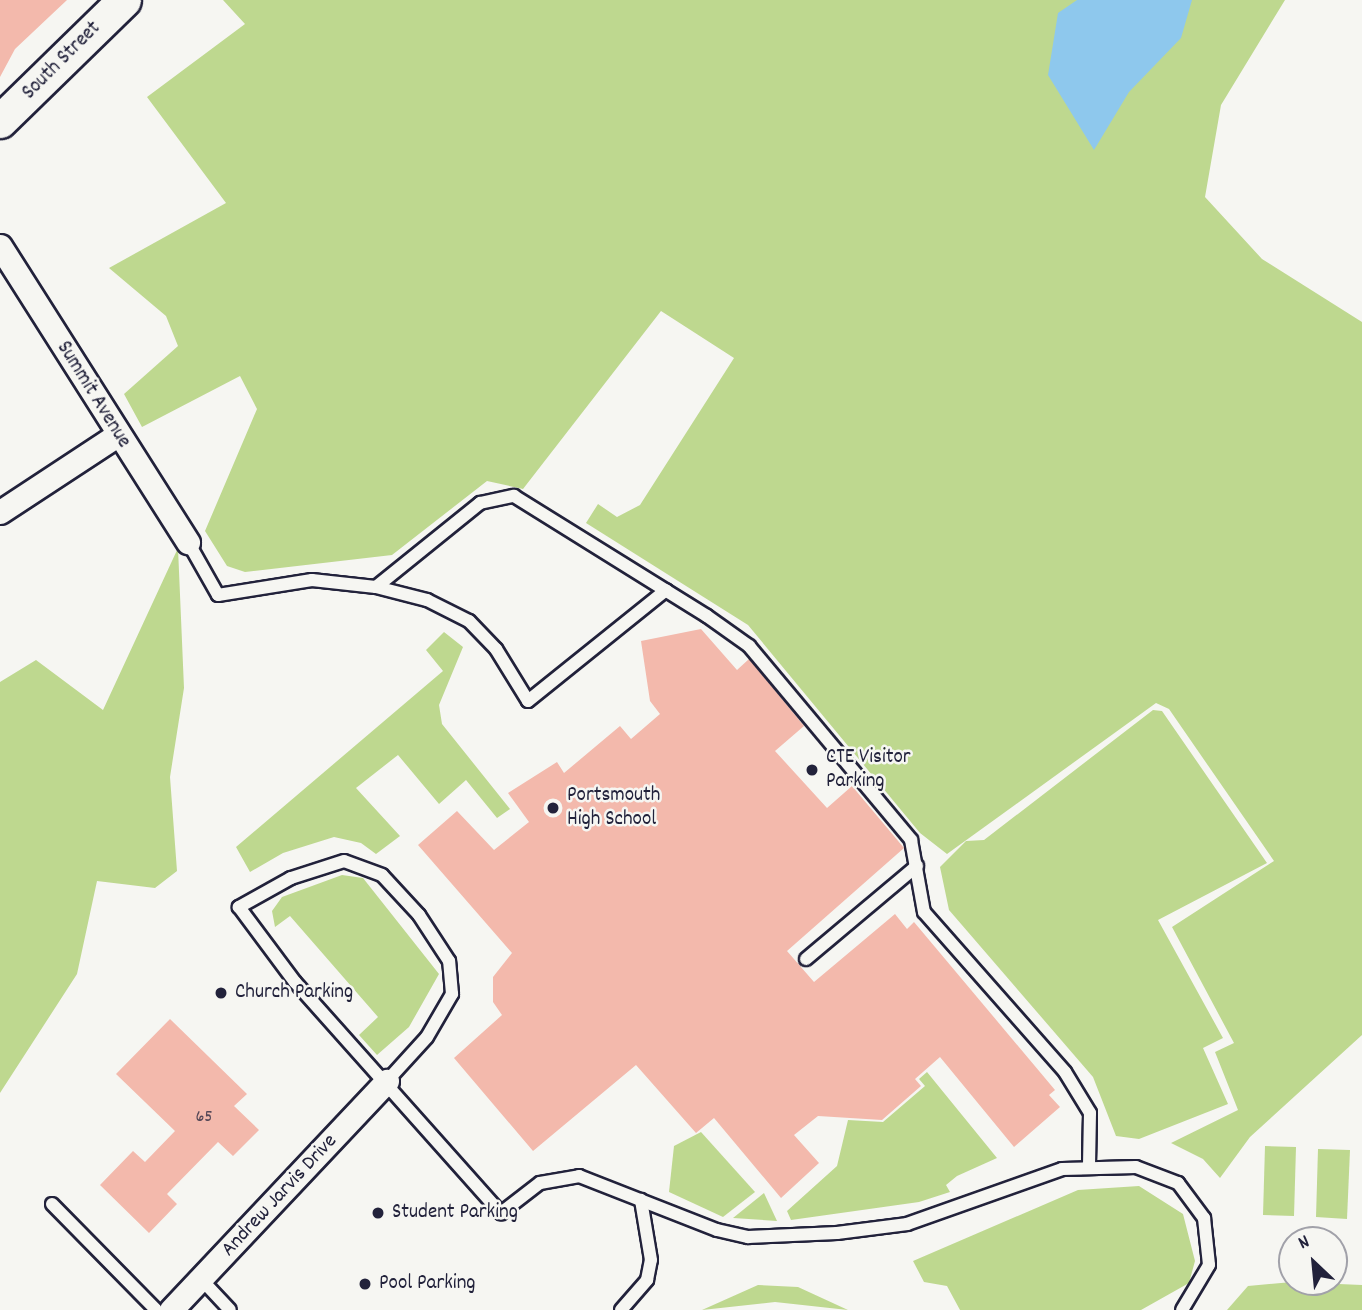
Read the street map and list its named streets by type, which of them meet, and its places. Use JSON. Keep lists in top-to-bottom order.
{
  "streets": {
    "street": ["South Street", "Summit Avenue", "Andrew Jarvis Drive"]
  },
  "places": [
    "CTE Visitor Parking",
    "Portsmouth High School",
    "Church Parking",
    "Student Parking",
    "Pool Parking"
  ],
  "house_numbers": ["65"],
  "north": "top left"
}
